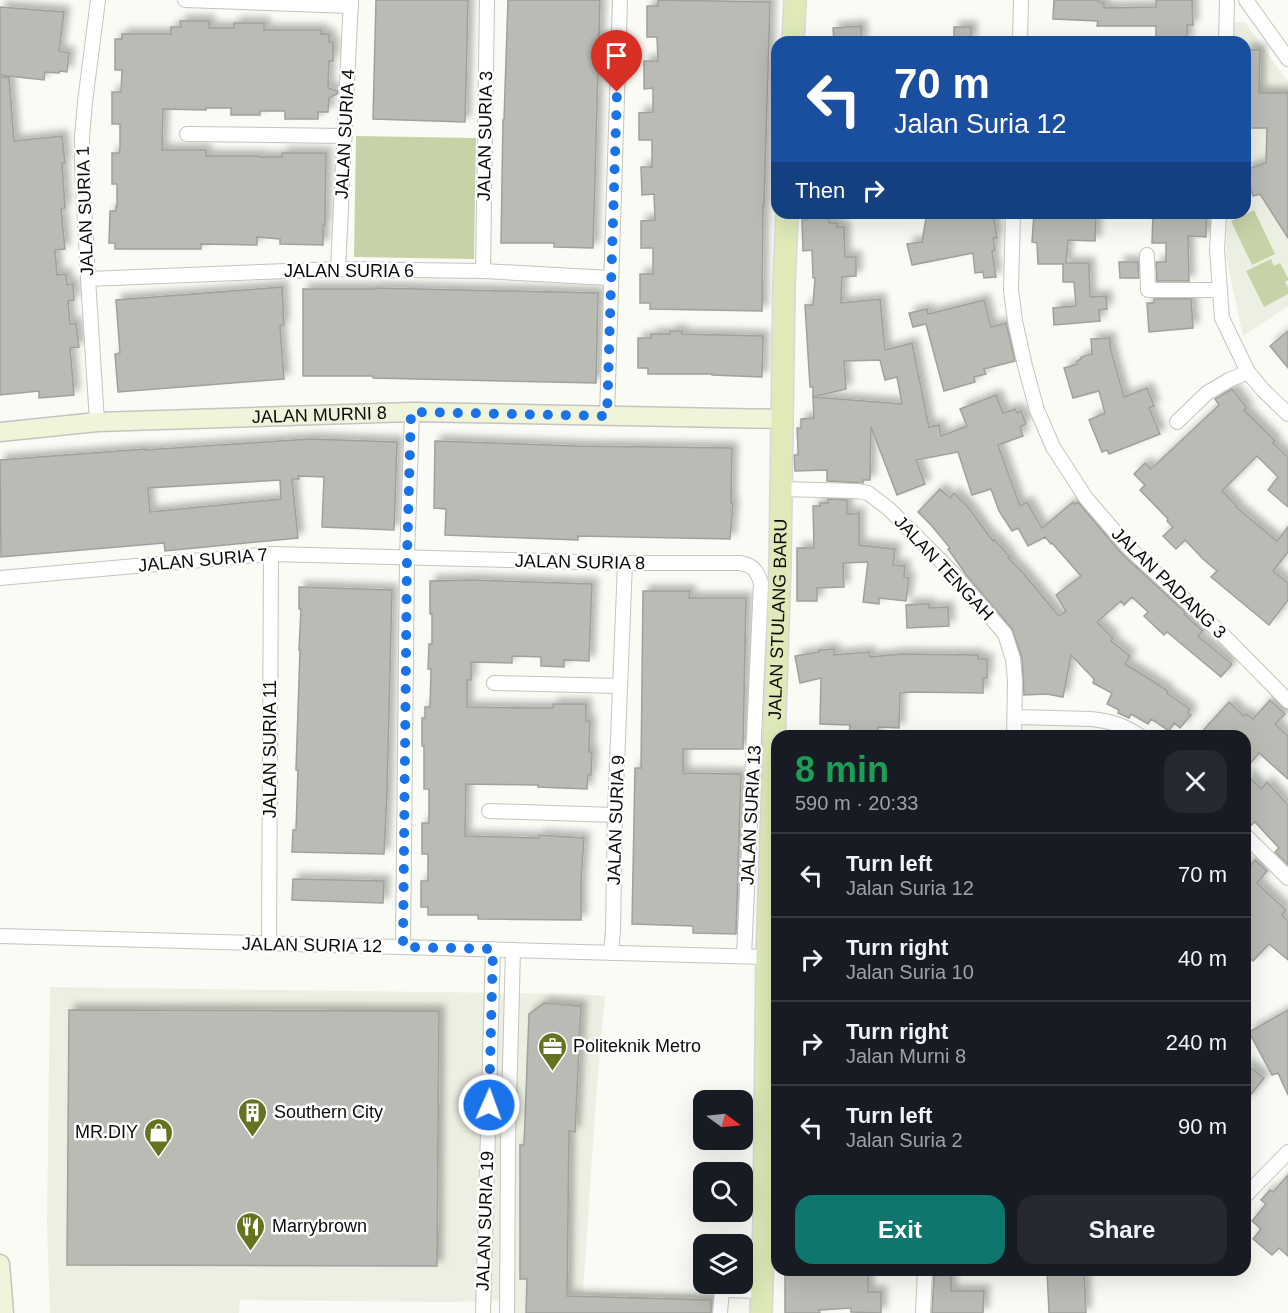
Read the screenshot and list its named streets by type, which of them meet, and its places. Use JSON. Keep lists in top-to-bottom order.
{
  "streets": {
    "main road": ["JALAN STULANG BARU"],
    "street": [
      "JALAN SURIA 4",
      "JALAN SURIA 3",
      "JALAN SURIA 1",
      "JALAN SURIA 6",
      "JALAN MURNI 8",
      "JALAN SURIA 7",
      "JALAN SURIA 8",
      "JALAN TENGAH",
      "JALAN PADANG 3",
      "JALAN SURIA 11",
      "JALAN SURIA 13",
      "JALAN SURIA 9",
      "JALAN SURIA 12",
      "JALAN SURIA 19"
    ]
  },
  "crossings": [
    ["JALAN SURIA 4", "JALAN SURIA 6"],
    ["JALAN SURIA 3", "JALAN SURIA 6"],
    ["JALAN SURIA 1", "JALAN SURIA 6"],
    ["JALAN SURIA 1", "JALAN MURNI 8"],
    ["JALAN MURNI 8", "JALAN STULANG BARU"],
    ["JALAN SURIA 7", "JALAN SURIA 8"],
    ["JALAN SURIA 7", "JALAN SURIA 11"],
    ["JALAN SURIA 8", "JALAN SURIA 13"],
    ["JALAN SURIA 8", "JALAN SURIA 9"],
    ["JALAN TENGAH", "JALAN STULANG BARU"],
    ["JALAN STULANG BARU", "JALAN SURIA 12"],
    ["JALAN SURIA 11", "JALAN SURIA 12"],
    ["JALAN SURIA 13", "JALAN SURIA 12"],
    ["JALAN SURIA 9", "JALAN SURIA 12"],
    ["JALAN SURIA 12", "JALAN SURIA 19"]
  ],
  "places": {
    "office": ["Politeknik Metro"],
    "building": ["Southern City"],
    "shop": ["MR.DIY"],
    "restaurant": ["Marrybrown"]
  },
  "north": "right",
  "page": {
    "turn": ["70 m", "Jalan Suria 12"],
    "then": "Then",
    "heading": ["8 min", "590 m · 20:33"],
    "list": [
      {
        "name": "Turn left",
        "note": "Jalan Suria 12",
        "value": "70 m"
      },
      {
        "name": "Turn right",
        "note": "Jalan Suria 10",
        "value": "40 m"
      },
      {
        "name": "Turn right",
        "note": "Jalan Murni 8",
        "value": "240 m"
      },
      {
        "name": "Turn left",
        "note": "Jalan Suria 2",
        "value": "90 m"
      }
    ],
    "buttons": ["Exit", "Share"]
  }
}
